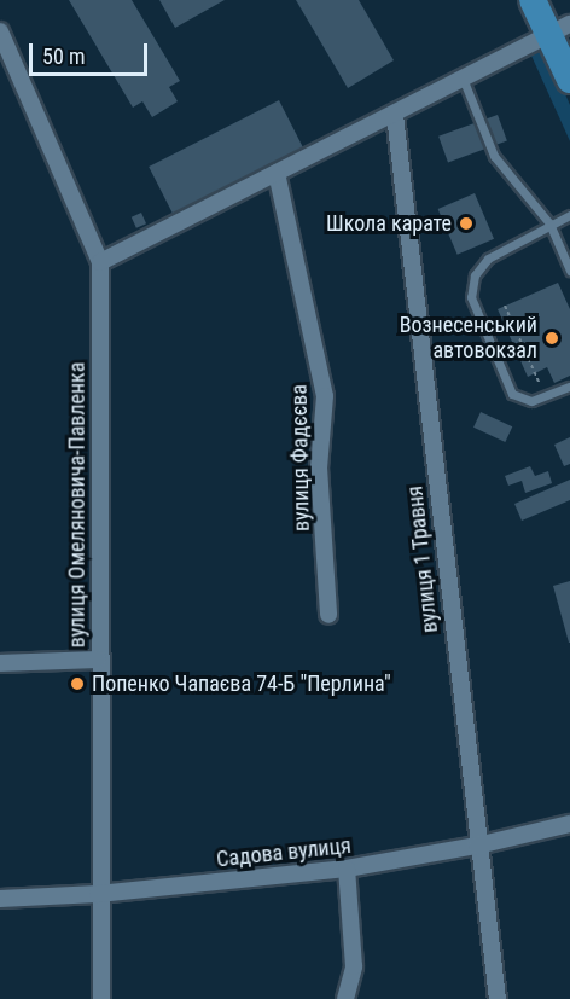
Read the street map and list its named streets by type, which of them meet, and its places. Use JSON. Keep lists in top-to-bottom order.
{
  "streets": {
    "street": [
      "вулиця Фадєєва",
      "вулиця Омеляновича-Павленка",
      "вулиця 1 Травня",
      "Садова вулиця"
    ]
  },
  "crossings": [
    ["вулиця Омеляновича-Павленка", "Садова вулиця"],
    ["вулиця 1 Травня", "Садова вулиця"]
  ],
  "places": ["Школа карате", "Вознесенський автовокзал", "Попенко Чапаєва 74-Б \"Перлина\""],
  "scale_bar": "50 m"
}
